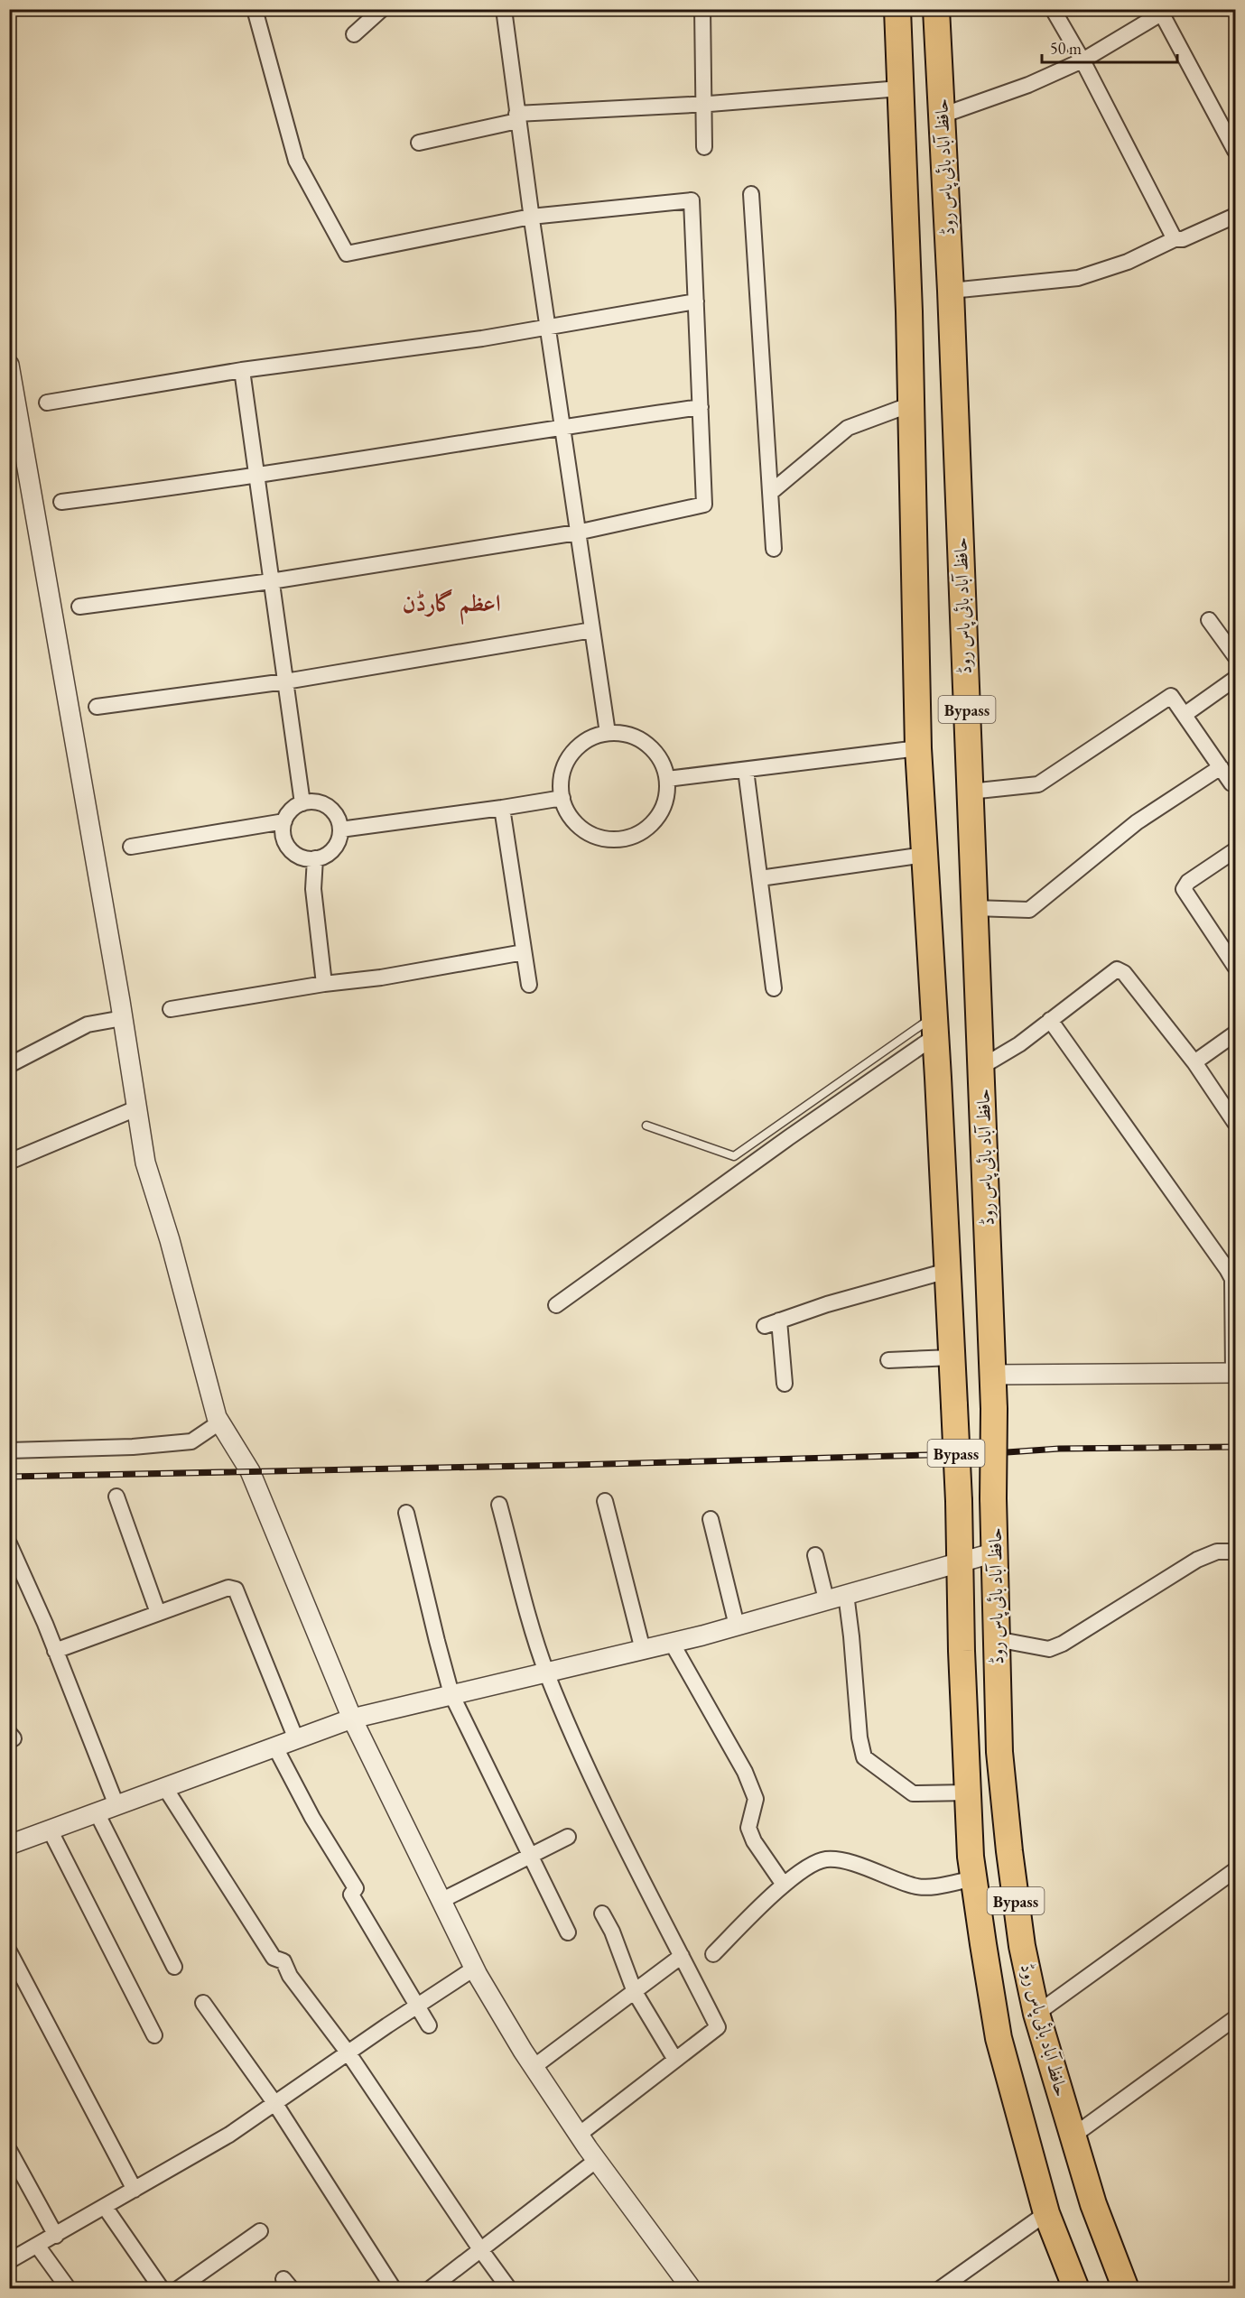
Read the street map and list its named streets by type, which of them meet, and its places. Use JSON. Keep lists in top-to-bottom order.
{
  "streets": {
    "highway": ["حافظ آباد بائی پاس روڈ", "Bypass"]
  },
  "districts": ["اعظم گارڈن"],
  "scale_bar": "50 m"
}
